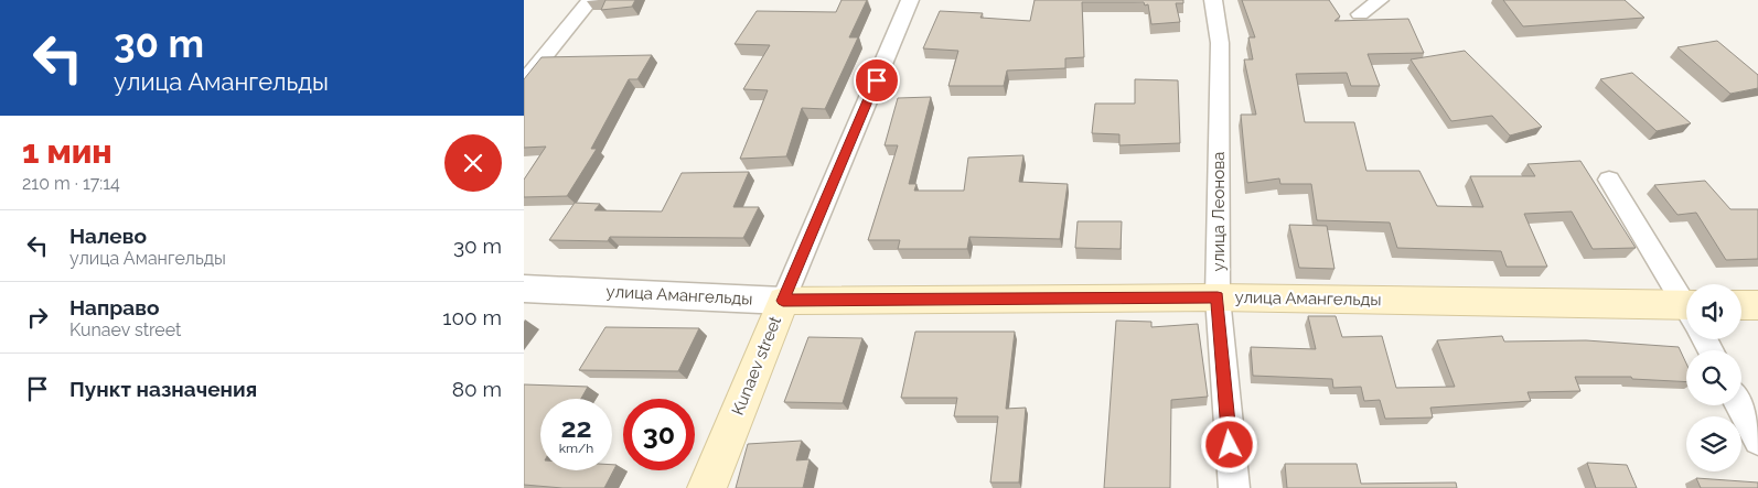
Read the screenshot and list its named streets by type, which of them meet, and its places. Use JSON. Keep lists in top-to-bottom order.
{
  "streets": {
    "main road": ["улица Амангельды", "Kunaev street"],
    "street": ["улица Леонова"]
  },
  "crossings": [
    ["улица Леонова", "улица Амангельды"],
    ["улица Амангельды", "Kunaev street"]
  ],
  "page": {
    "turn": ["30 m", "улица Амангельды"],
    "heading": ["1 мин", "210 m · 17:14"],
    "list": [
      {
        "name": "Налево",
        "note": "улица Амангельды",
        "value": "30 m"
      },
      {
        "name": "Направо",
        "note": "Kunaev street",
        "value": "100 m"
      },
      {
        "name": "Пункт назначения",
        "value": "80 m"
      }
    ],
    "speed": "22 km/h",
    "limit": "30"
  }
}
